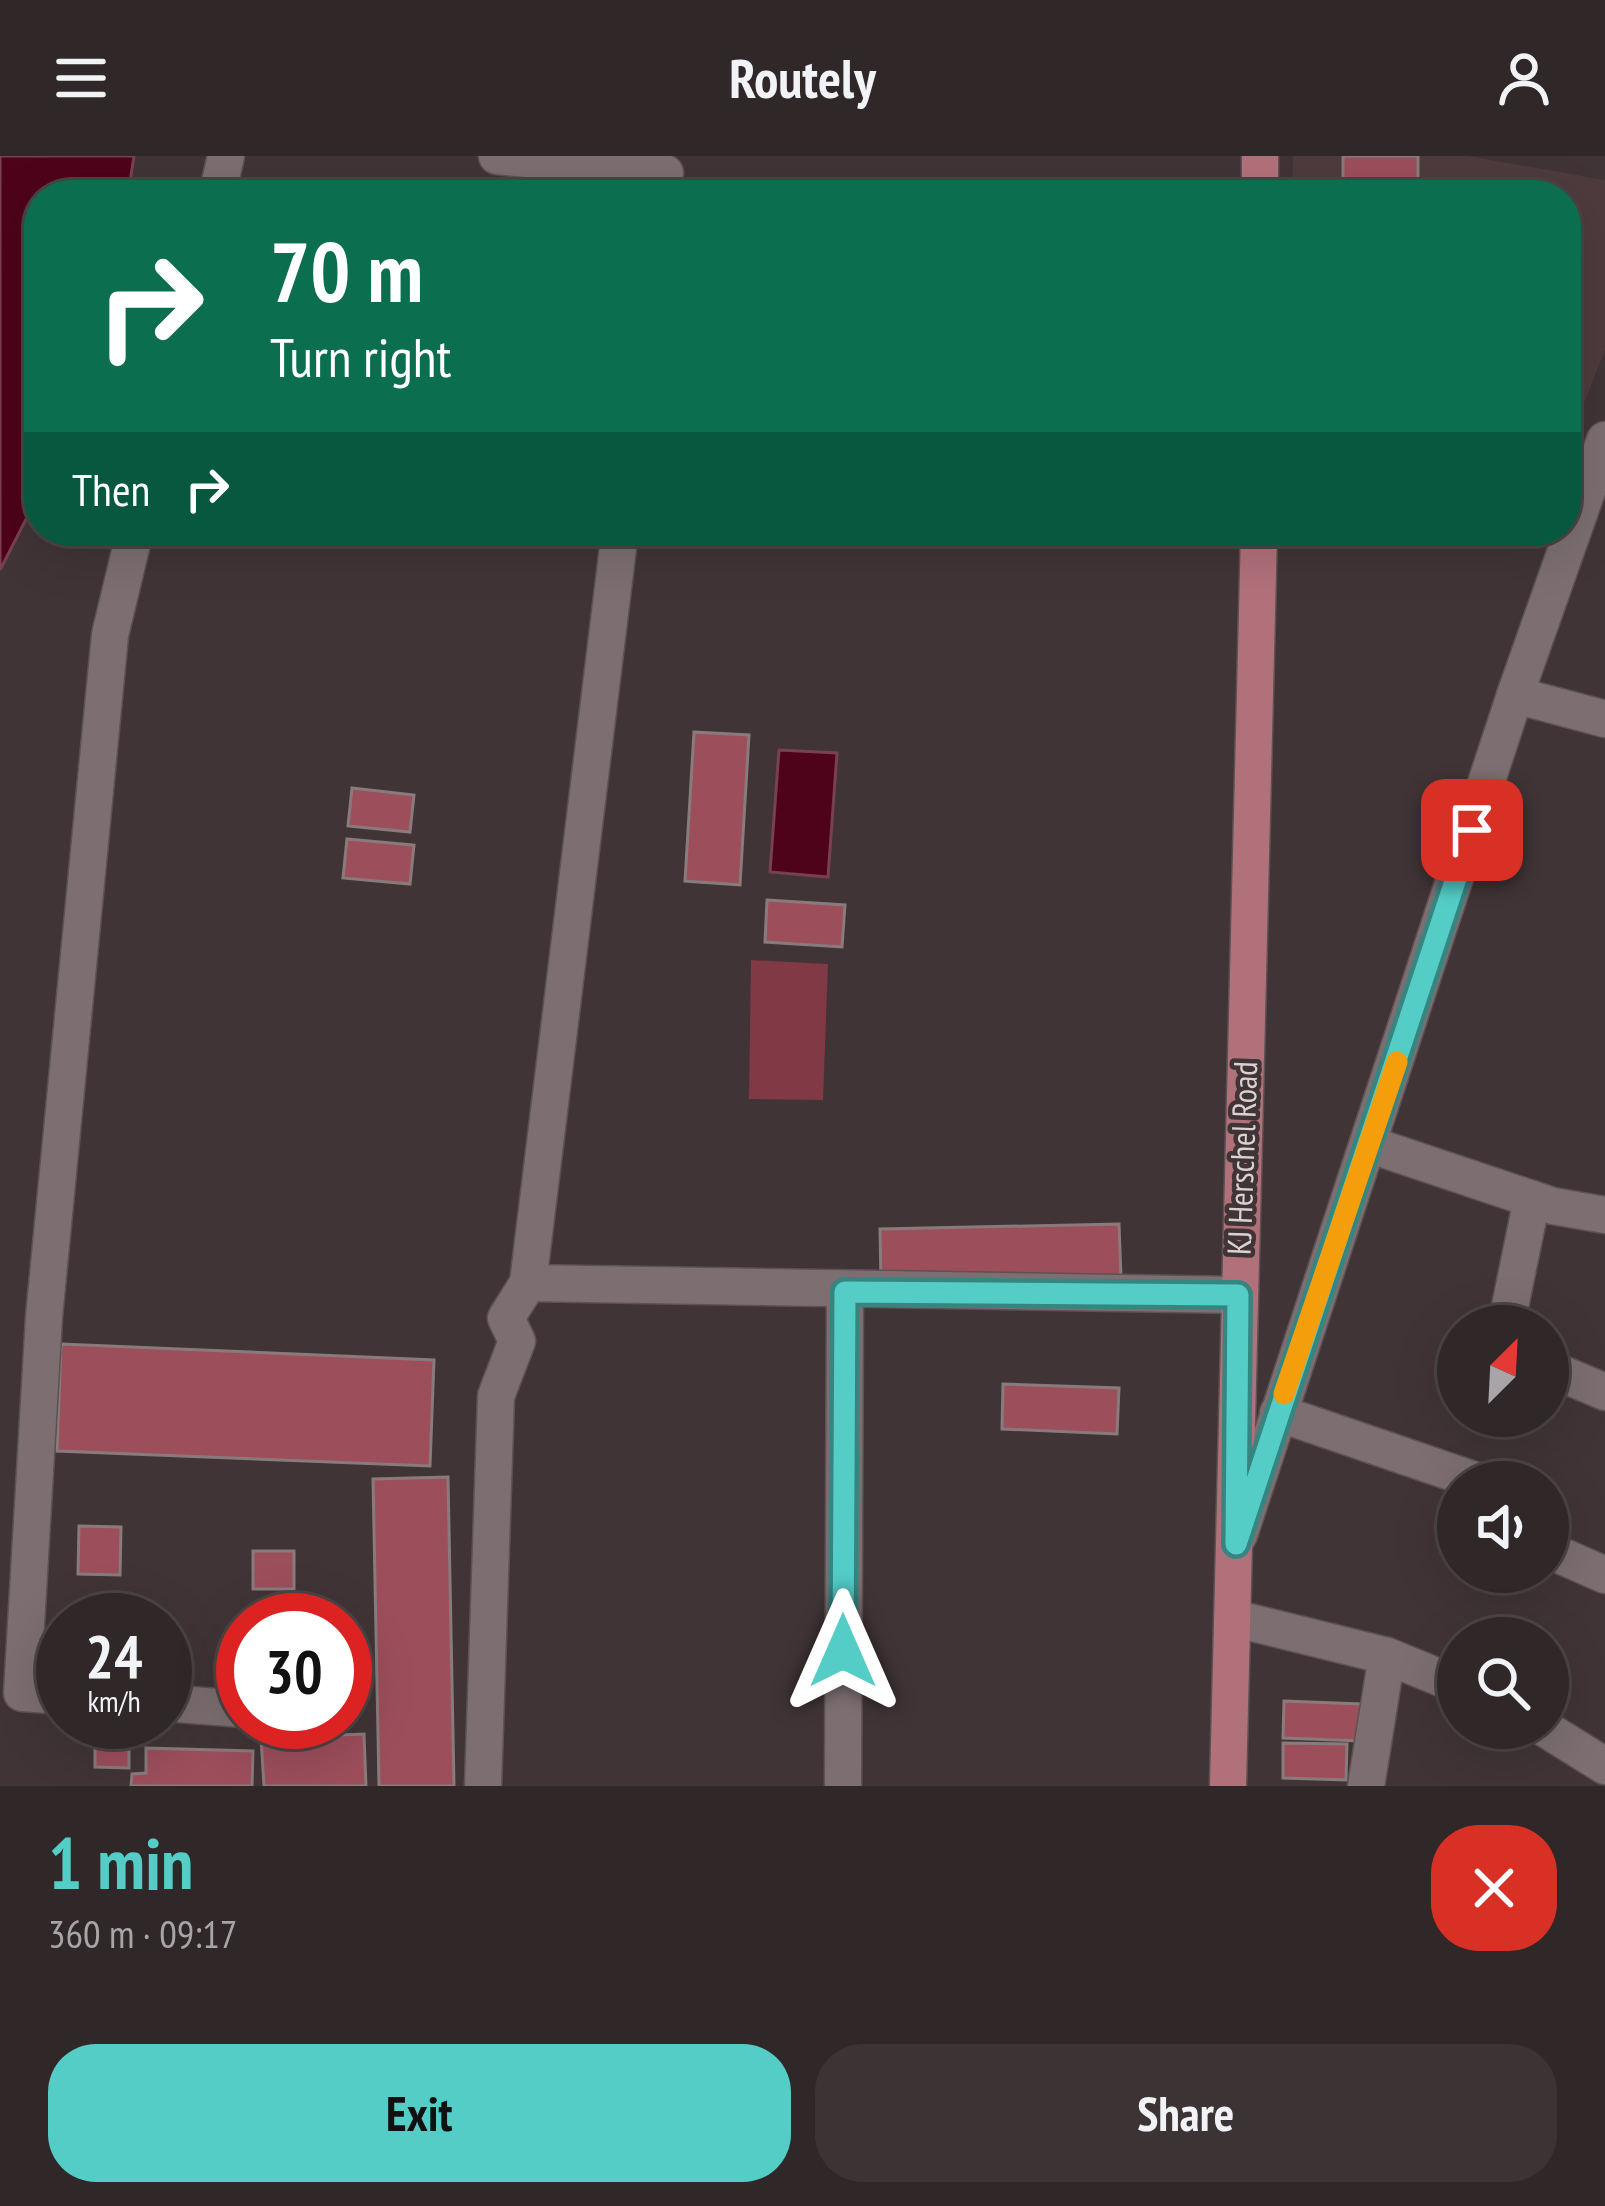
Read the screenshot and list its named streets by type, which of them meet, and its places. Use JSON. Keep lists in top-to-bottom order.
{
  "streets": {
    "main road": ["KJ Herschel Road"]
  },
  "north": "top right",
  "page": {
    "header": "Routely",
    "turn": ["70 m", "Turn right"],
    "then": "Then",
    "speed": "24 km/h",
    "limit": "30",
    "heading": ["1 min", "360 m · 09:17"],
    "buttons": ["Exit", "Share"]
  }
}
